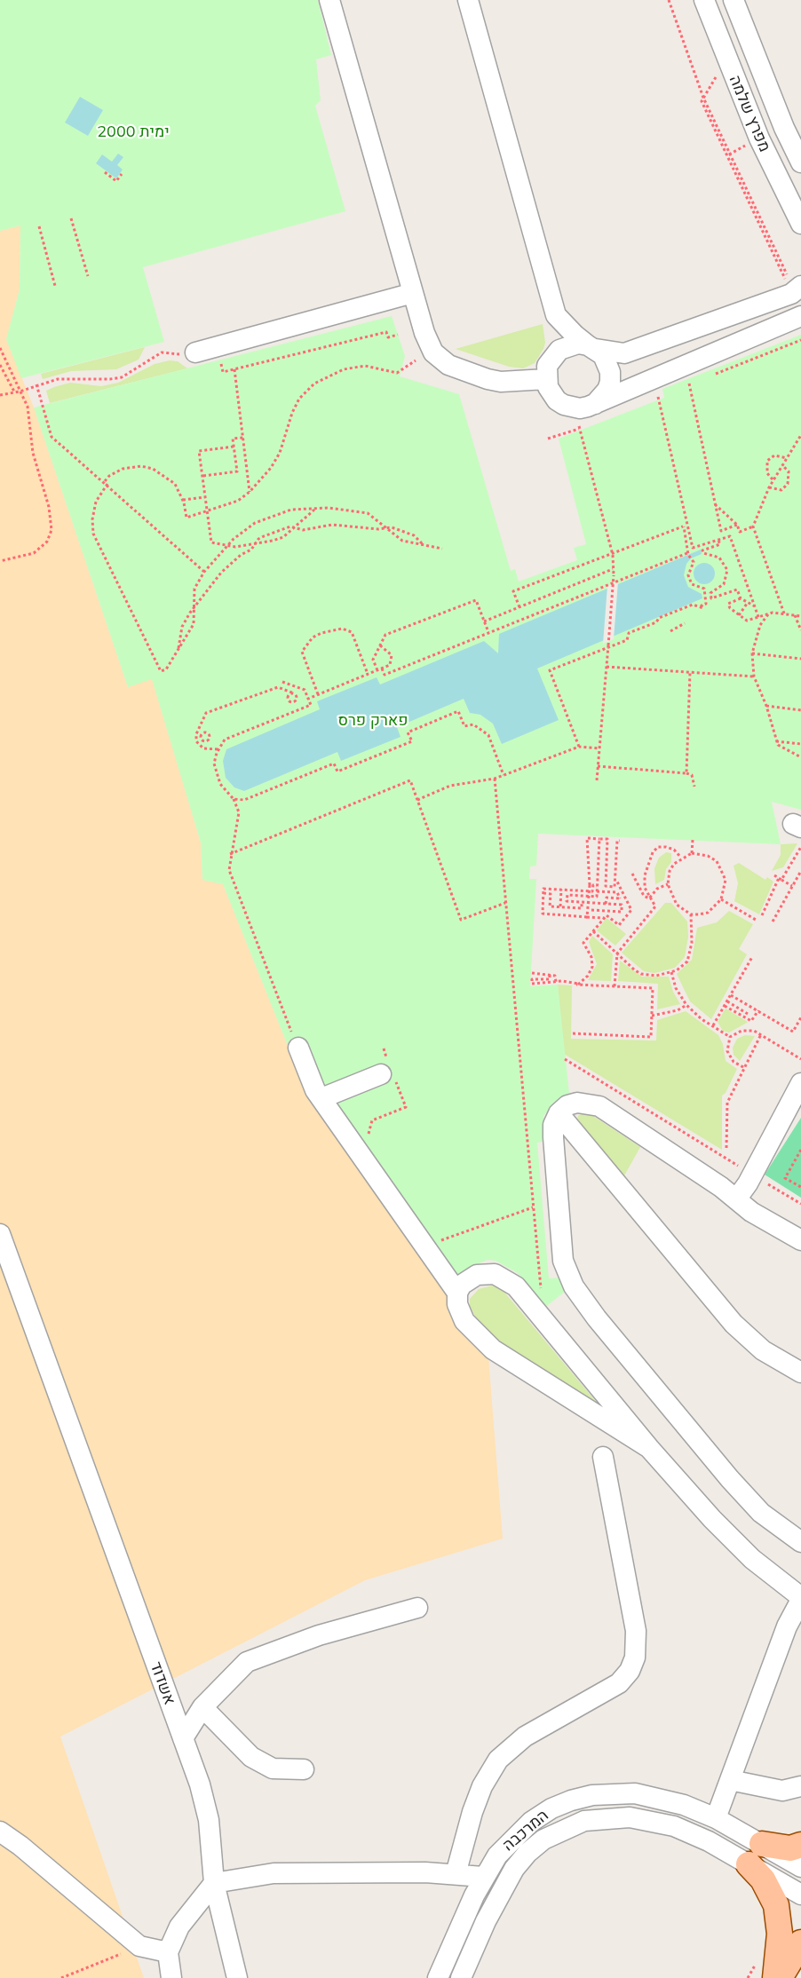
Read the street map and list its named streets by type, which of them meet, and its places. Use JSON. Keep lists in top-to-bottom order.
{
  "streets": {
    "street": ["מפרץ שלמה", "אשדוד", "המרכבה"]
  },
  "parks": ["ימית 2000", "פארק פרס"]
}
